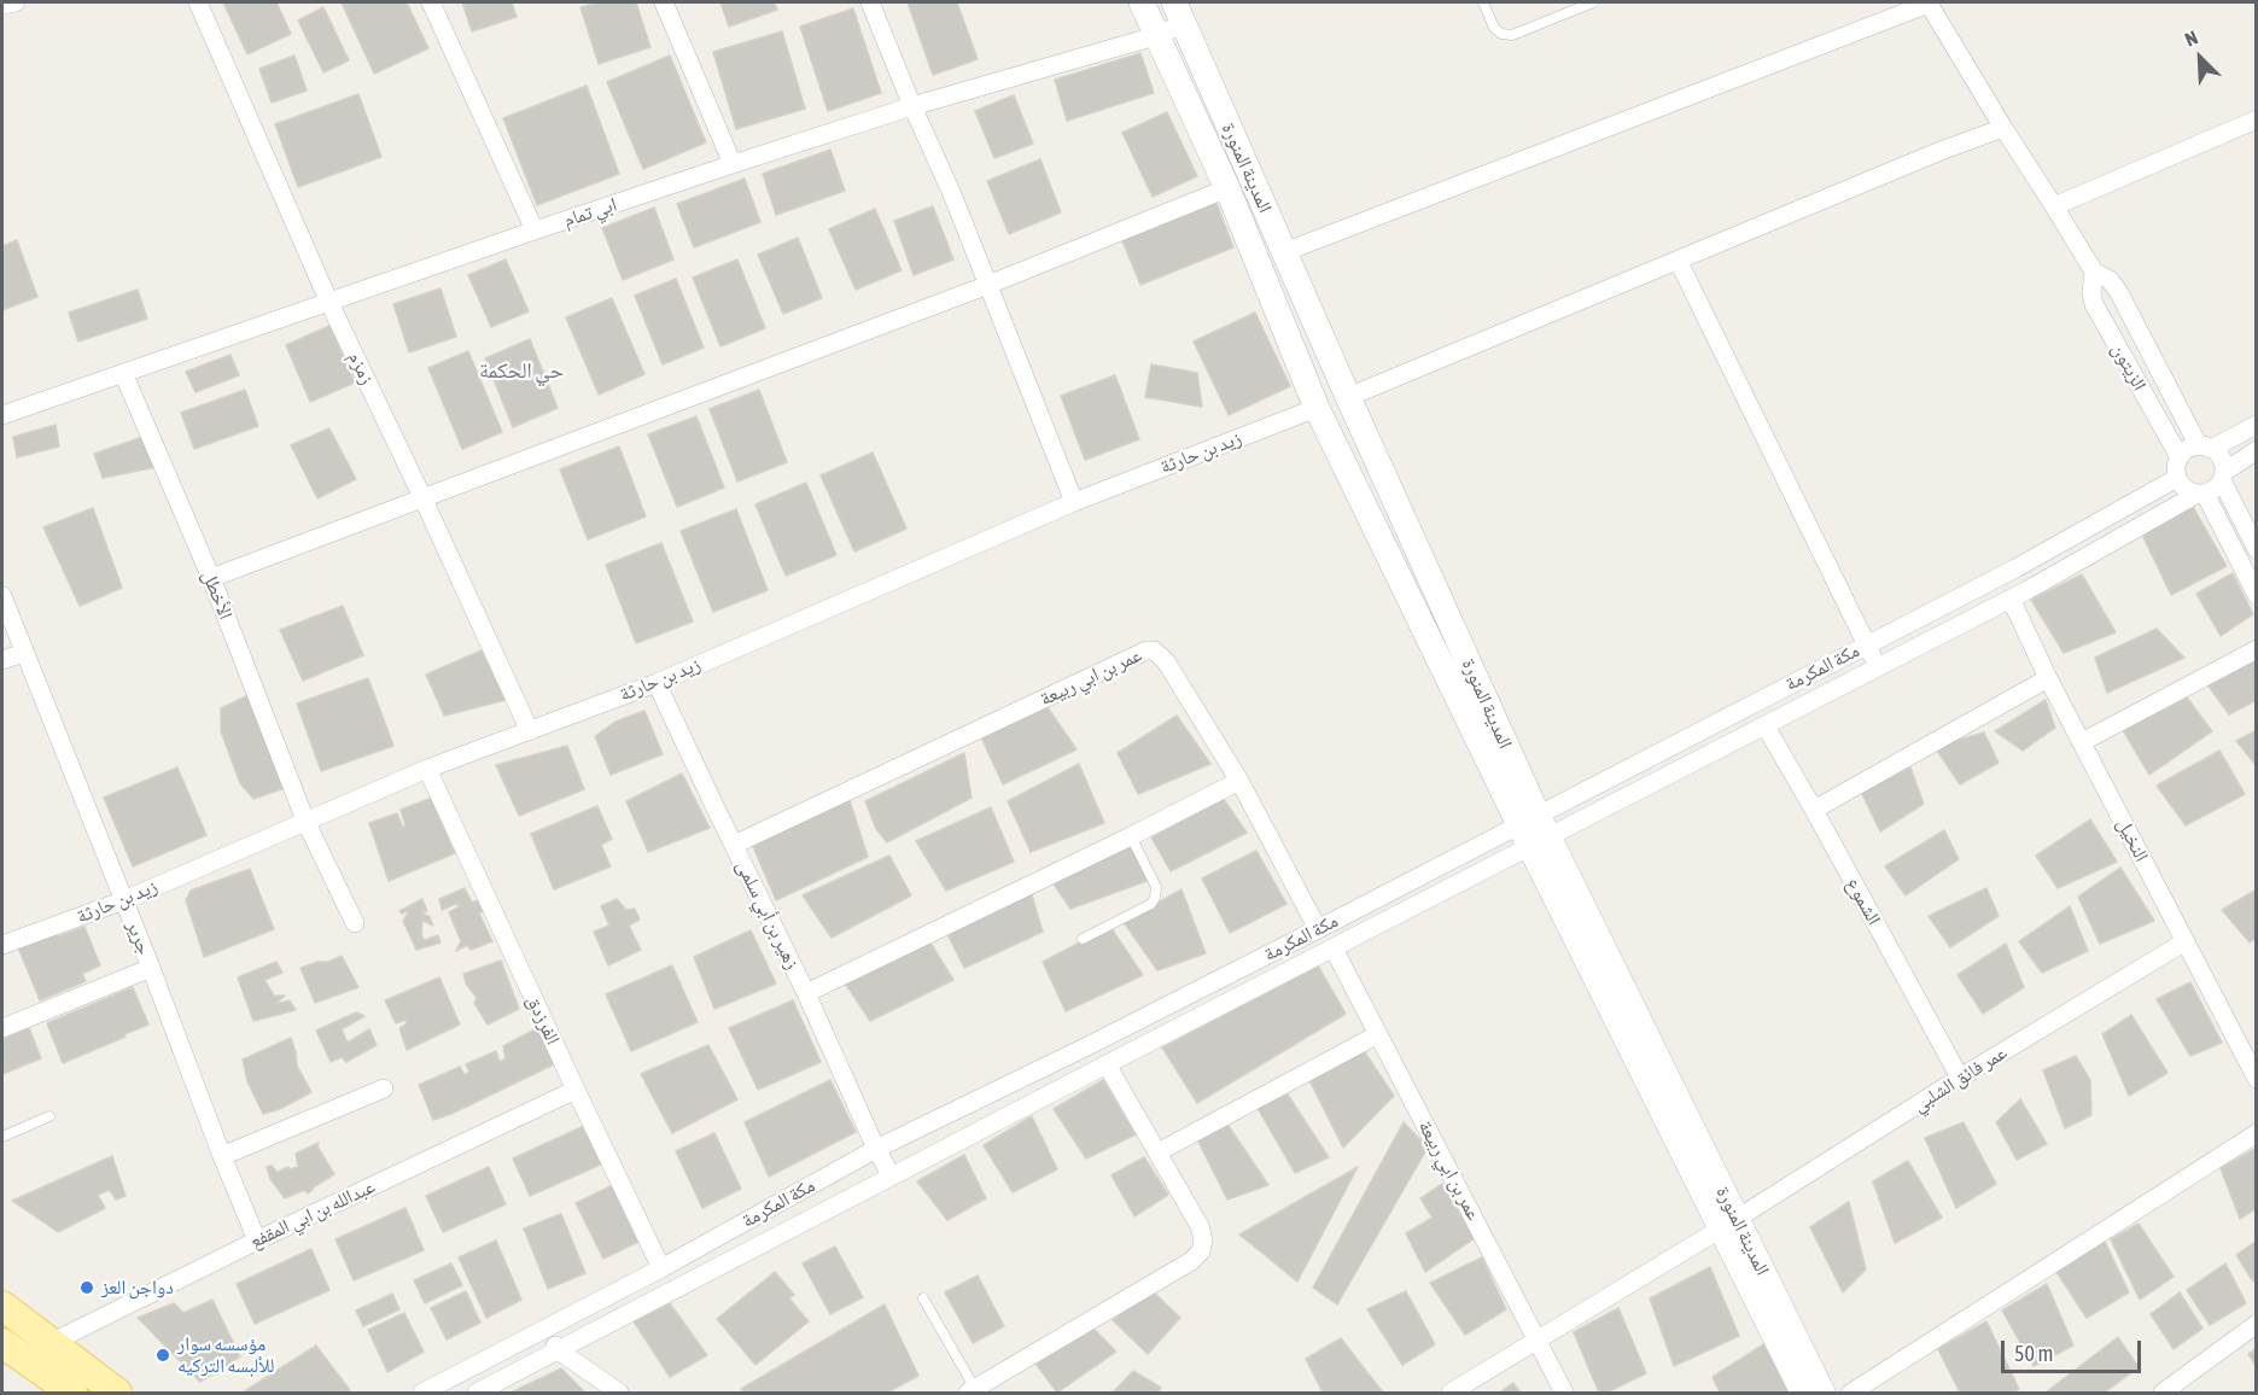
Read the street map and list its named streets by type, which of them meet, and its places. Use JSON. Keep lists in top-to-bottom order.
{
  "streets": {
    "main road": ["المدينة المنورة"],
    "street": [
      "ابي تمام",
      "الزيتون",
      "زمزم",
      "زيد بن حارثة",
      "الأخطل",
      "مكة المكرمة",
      "عمر بن ابي ربيعة",
      "النخيل",
      "الشموع",
      "زهير بن أبي سلمى",
      "جرير",
      "الفرزدق",
      "عمر فائق الشلبي",
      "عبدالله بن ابي المقفع"
    ]
  },
  "crossings": [
    ["المدينة المنورة", "ابي تمام"],
    ["المدينة المنورة", "مكة المكرمة"],
    ["المدينة المنورة", "عمر فائق الشلبي"],
    ["ابي تمام", "زمزم"],
    ["ابي تمام", "الأخطل"],
    ["الزيتون", "مكة المكرمة"],
    ["زمزم", "زيد بن حارثة"],
    ["زيد بن حارثة", "الأخطل"],
    ["زيد بن حارثة", "زهير بن أبي سلمى"],
    ["زيد بن حارثة", "جرير"],
    ["زيد بن حارثة", "الفرزدق"],
    ["مكة المكرمة", "عمر بن ابي ربيعة"],
    ["مكة المكرمة", "النخيل"],
    ["مكة المكرمة", "الشموع"],
    ["مكة المكرمة", "زهير بن أبي سلمى"],
    ["مكة المكرمة", "الفرزدق"],
    ["عمر بن ابي ربيعة", "زهير بن أبي سلمى"],
    ["عمر بن ابي ربيعة", "عمر فائق الشلبي"],
    ["النخيل", "عمر فائق الشلبي"],
    ["الشموع", "عمر فائق الشلبي"],
    ["جرير", "عبدالله بن ابي المقفع"],
    ["الفرزدق", "عبدالله بن ابي المقفع"]
  ],
  "districts": ["حي الحكمة"],
  "places": ["دواجن العز", "مؤسسه سوار للألبسه التركيه"],
  "scale_bar": "50 m",
  "north": "top left"
}
